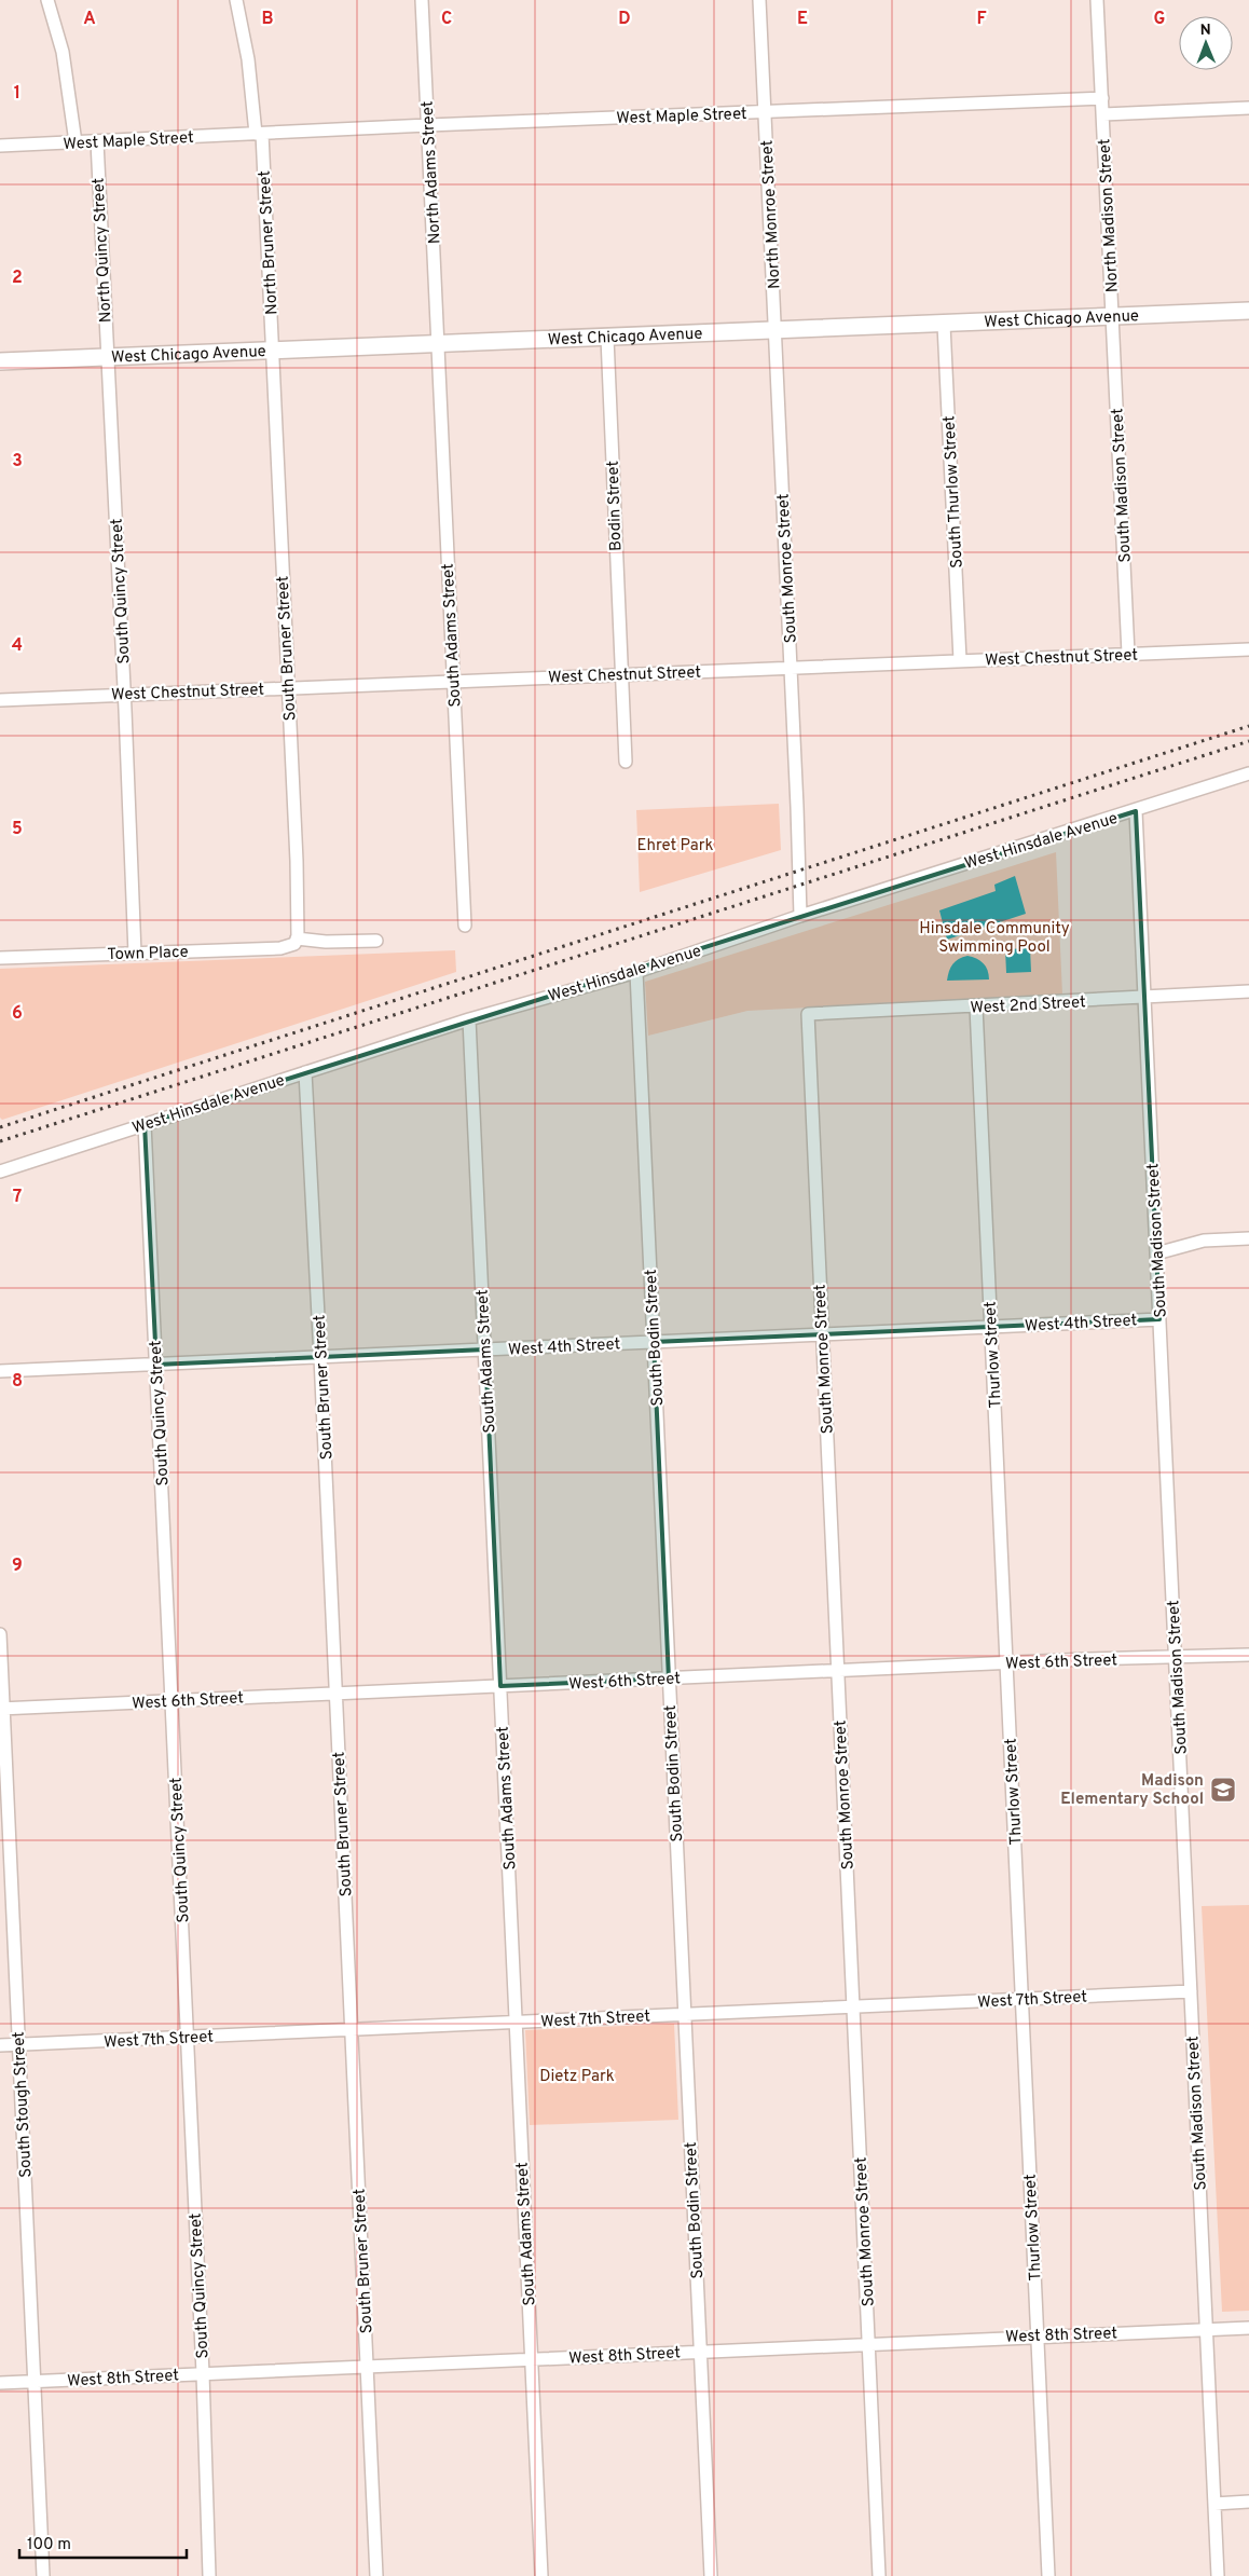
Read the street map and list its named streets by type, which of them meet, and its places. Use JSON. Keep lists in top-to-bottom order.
{
  "streets": {
    "main road": ["West Chicago Avenue"],
    "street": [
      "West Maple Street",
      "North Adams Street",
      "North Monroe Street",
      "North Madison Street",
      "North Bruner Street",
      "North Quincy Street",
      "South Madison Street",
      "South Thurlow Street",
      "Bodin Street",
      "South Monroe Street",
      "South Quincy Street",
      "South Adams Street",
      "South Bruner Street",
      "West Chestnut Street",
      "West Hinsdale Avenue",
      "Town Place",
      "West 2nd Street",
      "West 4th Street",
      "South Bodin Street",
      "Thurlow Street",
      "West 6th Street",
      "West 7th Street",
      "South Stough Street",
      "West 8th Street"
    ]
  },
  "crossings": [
    ["West Maple Street", "North Adams Street"],
    ["West Maple Street", "North Monroe Street"],
    ["West Maple Street", "North Madison Street"],
    ["West Maple Street", "North Bruner Street"],
    ["West Maple Street", "North Quincy Street"],
    ["North Adams Street", "West Chicago Avenue"],
    ["North Adams Street", "South Adams Street"],
    ["North Monroe Street", "West Chicago Avenue"],
    ["North Monroe Street", "South Monroe Street"],
    ["North Madison Street", "West Chicago Avenue"],
    ["North Madison Street", "South Madison Street"],
    ["North Bruner Street", "West Chicago Avenue"],
    ["North Bruner Street", "South Bruner Street"],
    ["North Quincy Street", "West Chicago Avenue"],
    ["North Quincy Street", "South Quincy Street"],
    ["West Chicago Avenue", "South Madison Street"],
    ["West Chicago Avenue", "South Thurlow Street"],
    ["West Chicago Avenue", "Bodin Street"],
    ["West Chicago Avenue", "South Monroe Street"],
    ["West Chicago Avenue", "South Quincy Street"],
    ["West Chicago Avenue", "South Adams Street"],
    ["West Chicago Avenue", "South Bruner Street"],
    ["South Madison Street", "West Chestnut Street"],
    ["South Madison Street", "West Hinsdale Avenue"],
    ["South Madison Street", "West 2nd Street"],
    ["South Madison Street", "West 4th Street"],
    ["South Madison Street", "West 6th Street"],
    ["South Madison Street", "West 7th Street"],
    ["South Madison Street", "West 8th Street"],
    ["South Thurlow Street", "West Chestnut Street"],
    ["Bodin Street", "West Chestnut Street"],
    ["South Monroe Street", "West Chestnut Street"],
    ["South Monroe Street", "West Hinsdale Avenue"],
    ["South Monroe Street", "West 2nd Street"],
    ["South Monroe Street", "West 4th Street"],
    ["South Monroe Street", "West 6th Street"],
    ["South Monroe Street", "West 7th Street"],
    ["South Monroe Street", "West 8th Street"],
    ["South Quincy Street", "West Chestnut Street"],
    ["South Quincy Street", "West Hinsdale Avenue"],
    ["South Quincy Street", "Town Place"],
    ["South Quincy Street", "West 4th Street"],
    ["South Quincy Street", "West 6th Street"],
    ["South Quincy Street", "West 7th Street"],
    ["South Quincy Street", "West 8th Street"],
    ["South Adams Street", "West Chestnut Street"],
    ["South Adams Street", "West Hinsdale Avenue"],
    ["South Adams Street", "West 4th Street"],
    ["South Adams Street", "West 6th Street"],
    ["South Adams Street", "West 7th Street"],
    ["South Adams Street", "West 8th Street"],
    ["South Bruner Street", "West Chestnut Street"],
    ["South Bruner Street", "West Hinsdale Avenue"],
    ["South Bruner Street", "Town Place"],
    ["South Bruner Street", "West 4th Street"],
    ["South Bruner Street", "West 6th Street"],
    ["South Bruner Street", "West 7th Street"],
    ["South Bruner Street", "West 8th Street"],
    ["West Hinsdale Avenue", "South Bodin Street"],
    ["West 2nd Street", "Thurlow Street"],
    ["West 4th Street", "South Bodin Street"],
    ["West 4th Street", "Thurlow Street"],
    ["South Bodin Street", "West 6th Street"],
    ["South Bodin Street", "West 7th Street"],
    ["South Bodin Street", "West 8th Street"],
    ["Thurlow Street", "West 6th Street"],
    ["Thurlow Street", "West 7th Street"],
    ["Thurlow Street", "West 8th Street"],
    ["West 6th Street", "South Stough Street"],
    ["West 7th Street", "South Stough Street"],
    ["South Stough Street", "West 8th Street"]
  ],
  "parks": ["Ehret Park", "Hinsdale Community Swimming Pool", "Dietz Park"],
  "places": {
    "school or university": ["Madison Elementary School"]
  },
  "scale_bar": "100 m",
  "north": "top",
  "grid": {
    "columns": [
      "A",
      "B",
      "C",
      "D",
      "E",
      "F",
      "G"
    ],
    "rows": [
      "1",
      "2",
      "3",
      "4",
      "5",
      "6",
      "7",
      "8",
      "9"
    ]
  }
}
